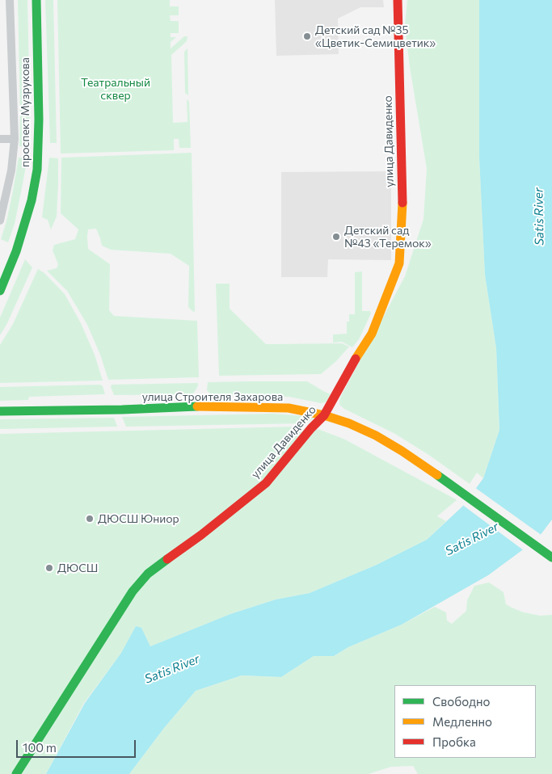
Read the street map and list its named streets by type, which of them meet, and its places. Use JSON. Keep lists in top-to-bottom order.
{
  "streets": {
    "street": ["проспект Музрукова", "улица Давиденко", "улица Строителя Захарова"]
  },
  "crossings": [
    ["улица Давиденко", "улица Строителя Захарова"]
  ],
  "water": ["Satis River"],
  "parks": ["Театральный сквер"],
  "places": [
    "Детский сад №35 «Цветик-Семицветик»",
    "Детский сад №43 «Теремок»",
    "ДЮСШ Юниор",
    "ДЮСШ"
  ],
  "legend": ["Свободно", "Медленно", "Пробка"],
  "scale_bar": "100 m"
}
